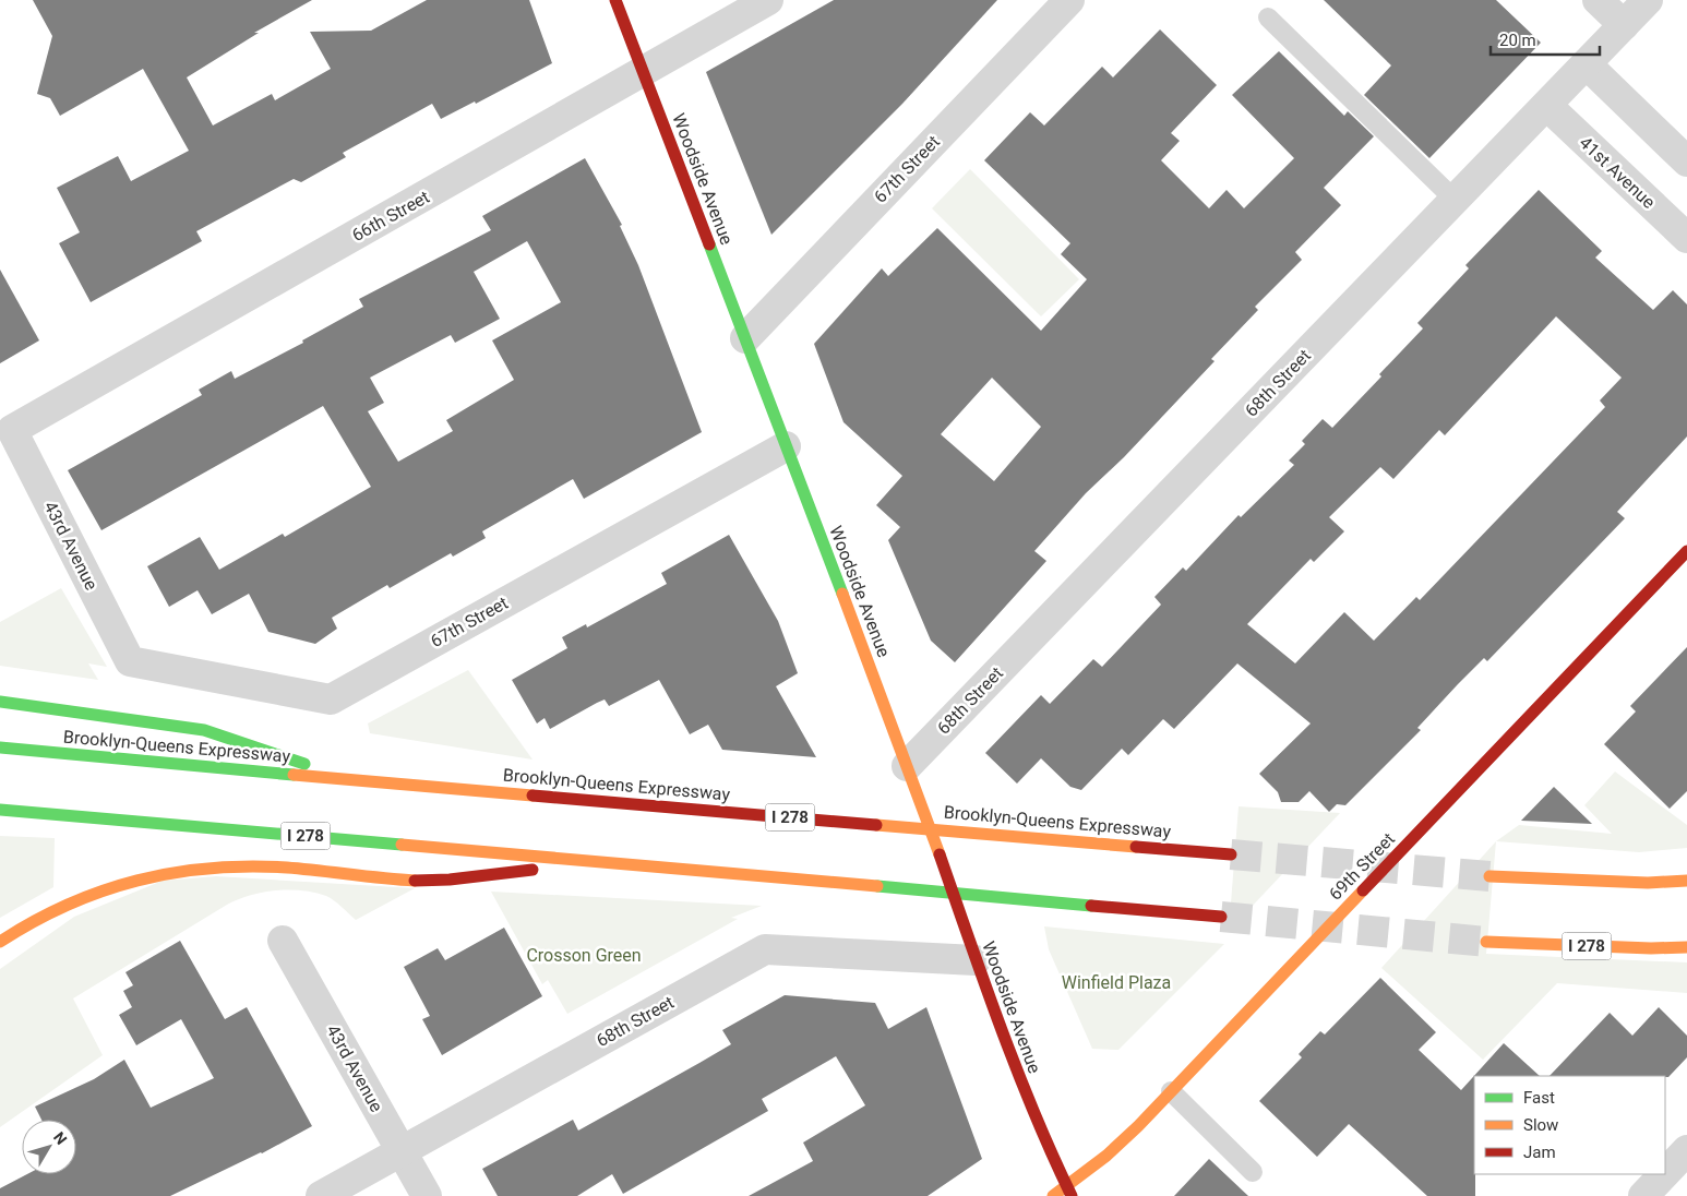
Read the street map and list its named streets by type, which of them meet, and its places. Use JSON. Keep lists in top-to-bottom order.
{
  "streets": {
    "main road": [
      "Woodside Avenue",
      "Brooklyn-Queens Expressway",
      "I 278",
      "69th Street"
    ],
    "street": [
      "67th Street",
      "41st Avenue",
      "66th Street",
      "68th Street",
      "43rd Avenue"
    ]
  },
  "crossings": [
    ["67th Street", "Woodside Avenue"],
    ["67th Street", "43rd Avenue"],
    ["41st Avenue", "68th Street"],
    ["Woodside Avenue", "66th Street"],
    ["Woodside Avenue", "68th Street"],
    ["Woodside Avenue", "69th Street"],
    ["66th Street", "43rd Avenue"],
    ["68th Street", "43rd Avenue"]
  ],
  "parks": ["Crosson Green", "Winfield Plaza"],
  "legend": ["Fast", "Slow", "Jam"],
  "scale_bar": "20 m",
  "north": "top right"
}
